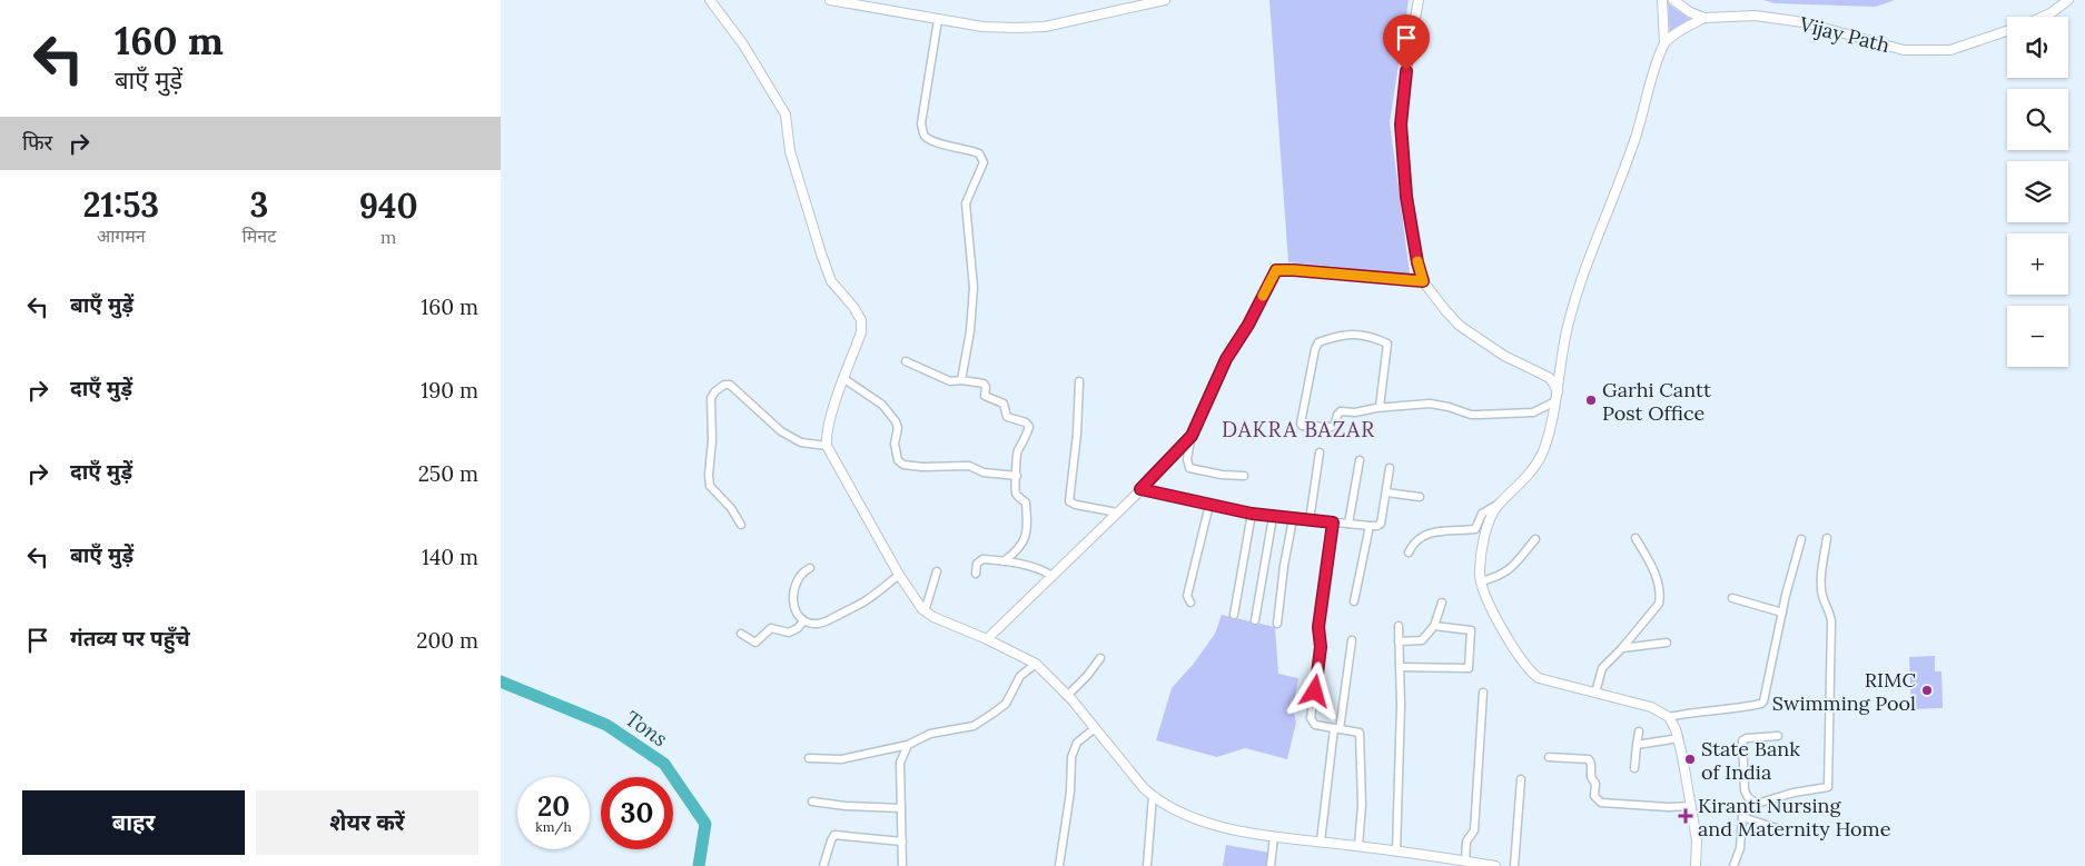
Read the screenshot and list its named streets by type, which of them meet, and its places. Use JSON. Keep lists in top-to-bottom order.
{
  "streets": {
    "street": ["Vijay Path"]
  },
  "districts": ["DAKRA BAZAR"],
  "water": ["Tons"],
  "places": {
    "other": ["Garhi Cantt Post Office", "RIMC Swimming Pool", "State Bank of India"],
    "health": ["Kiranti Nursing and Maternity Home"]
  },
  "page": {
    "turn": ["160 m", "बाएँ मुड़ें"],
    "map_buttons": ["+", "−"],
    "then": "फिर",
    "eta": [
      "21:53",
      "आगमन",
      "3",
      "मिनट",
      "940",
      "m"
    ],
    "list": [
      {
        "name": "बाएँ मुड़ें",
        "value": "160 m"
      },
      {
        "name": "दाएँ मुड़ें",
        "value": "190 m"
      },
      {
        "name": "दाएँ मुड़ें",
        "value": "250 m"
      },
      {
        "name": "बाएँ मुड़ें",
        "value": "140 m"
      },
      {
        "name": "गंतव्य पर पहुँचे",
        "value": "200 m"
      }
    ],
    "speed": "20 km/h",
    "limit": "30",
    "buttons": ["बाहर", "शेयर करें"]
  }
}
